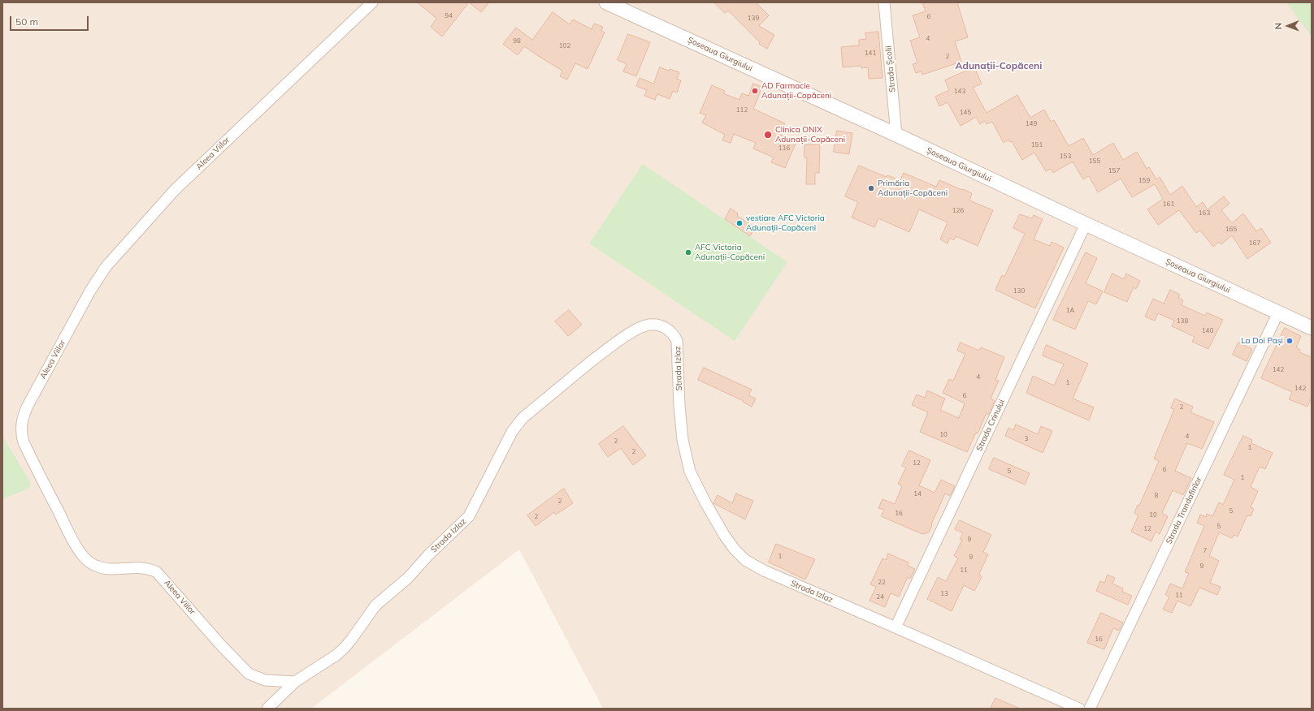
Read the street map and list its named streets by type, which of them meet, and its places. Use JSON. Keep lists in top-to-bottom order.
{
  "streets": {
    "street": [
      "Șoseaua Giurgiului",
      "Strada Școlii",
      "Aleea Viilor",
      "Strada Izlaz",
      "Strada Crinului",
      "Strada Trandafirilor"
    ]
  },
  "crossings": [
    ["Șoseaua Giurgiului", "Strada Școlii"],
    ["Șoseaua Giurgiului", "Strada Crinului"],
    ["Șoseaua Giurgiului", "Strada Trandafirilor"],
    ["Aleea Viilor", "Strada Izlaz"],
    ["Strada Izlaz", "Strada Crinului"]
  ],
  "districts": ["Adunații-Copăceni"],
  "places": [
    "AD Farmacie Adunații-Copăceni",
    "Clinica ONIX Adunații-Copăceni",
    "Primăria Adunații-Copăceni",
    "vestiare AFC Victoria Adunații-Copăceni",
    "AFC Victoria Adunații-Copăceni",
    "La Doi Pași"
  ],
  "house_numbers": [
    "94",
    "6",
    "139",
    "4",
    "98",
    "102",
    "141",
    "2",
    "143",
    "112",
    "145",
    "149",
    "151",
    "116",
    "153",
    "155",
    "157",
    "159",
    "161",
    "126",
    "163",
    "165",
    "167",
    "130",
    "1A",
    "138",
    "140",
    "142",
    "4",
    "1",
    "142",
    "6",
    "2",
    "10",
    "4",
    "3",
    "2",
    "1",
    "2",
    "12",
    "6",
    "5",
    "1",
    "14",
    "8",
    "2",
    "5",
    "16",
    "10",
    "2",
    "5",
    "12",
    "9",
    "7",
    "1",
    "9",
    "9",
    "11",
    "22",
    "13",
    "11",
    "24",
    "16"
  ],
  "scale_bar": "50 m",
  "north": "left"
}
